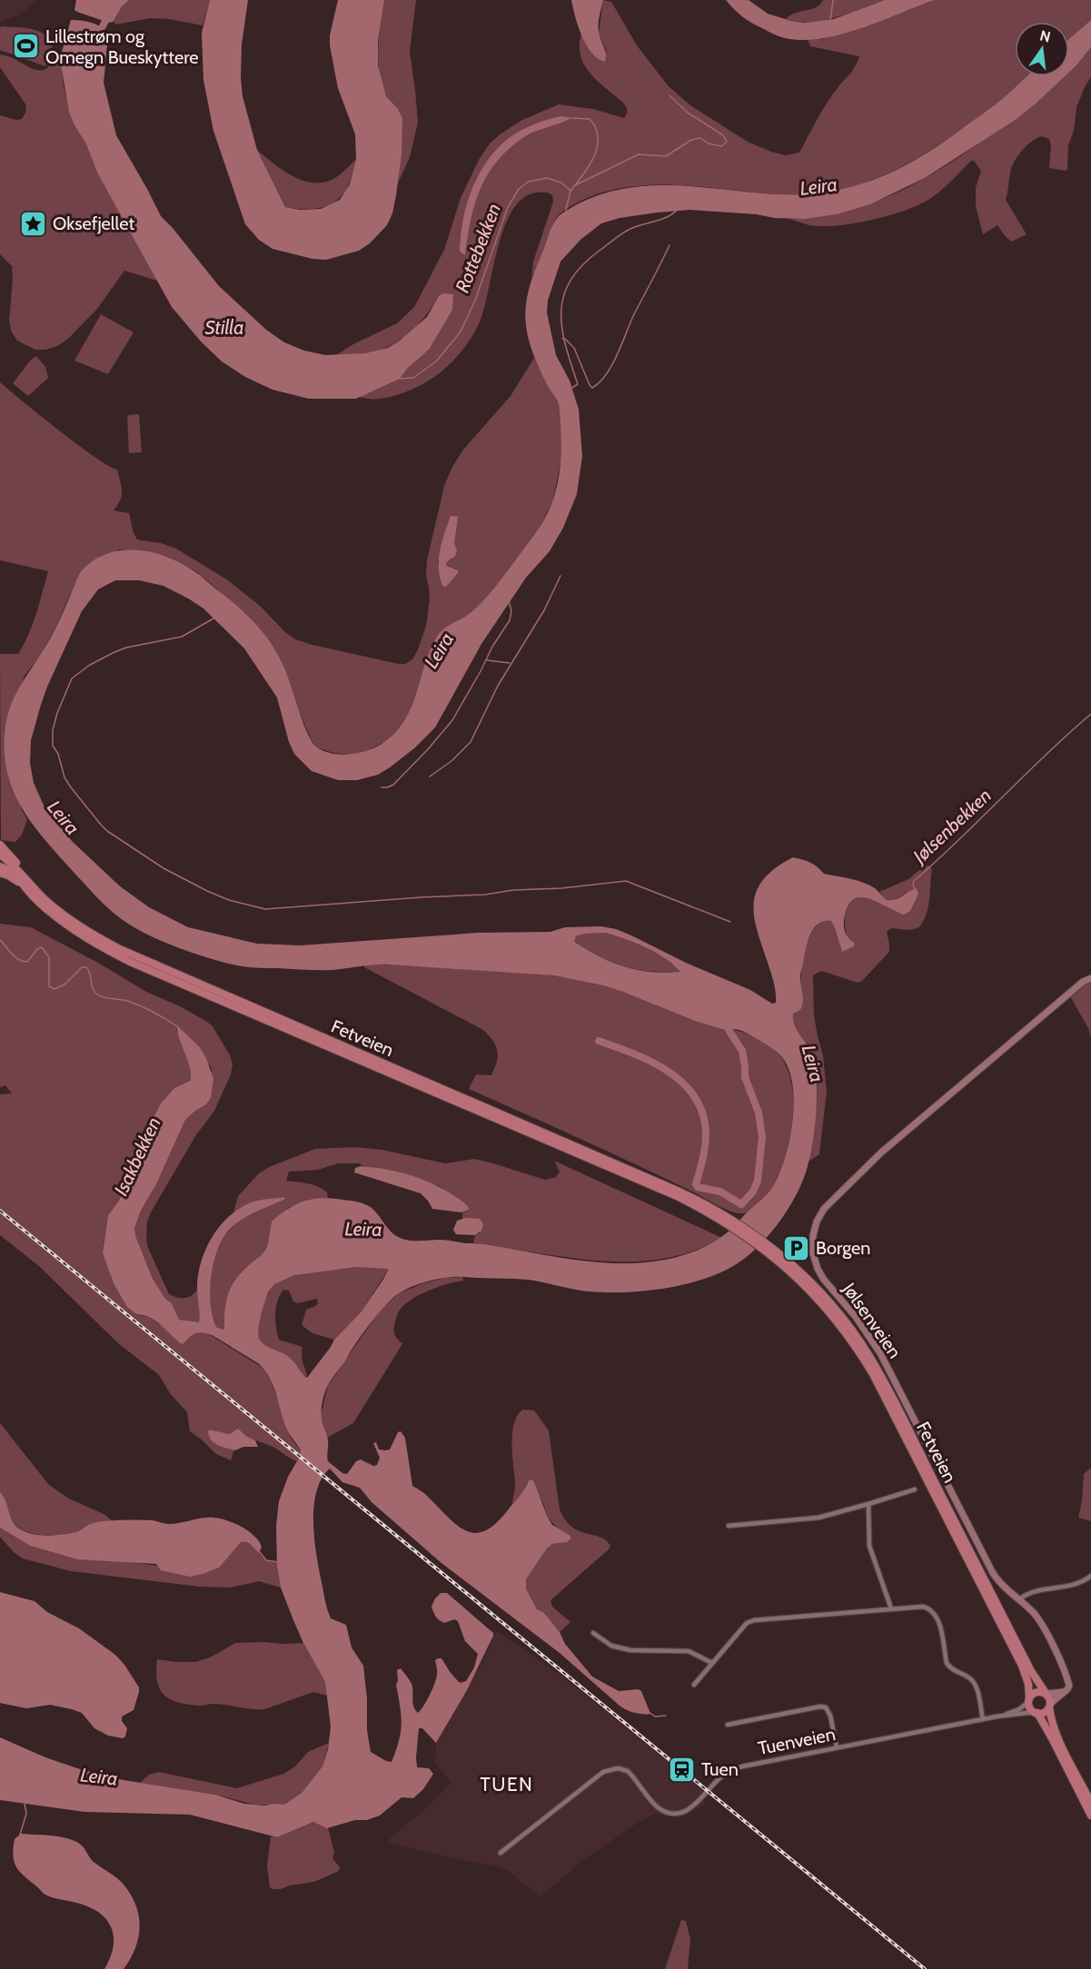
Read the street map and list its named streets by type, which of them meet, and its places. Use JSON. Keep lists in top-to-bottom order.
{
  "streets": {
    "highway": ["Fetveien"],
    "main road": ["Jølsenveien"],
    "street": ["Tuenveien"]
  },
  "crossings": [
    ["Fetveien", "Tuenveien"]
  ],
  "districts": ["TUEN"],
  "water": [
    "Leira",
    "Rottebekken",
    "Stilla",
    "Jølsenbekken",
    "Isakbekken"
  ],
  "places": {
    "sports": ["Lillestrøm og Omegn Bueskyttere"],
    "place": ["Oksefjellet"],
    "parking": ["Borgen"],
    "station": ["Tuen"]
  },
  "north": "top"
}
